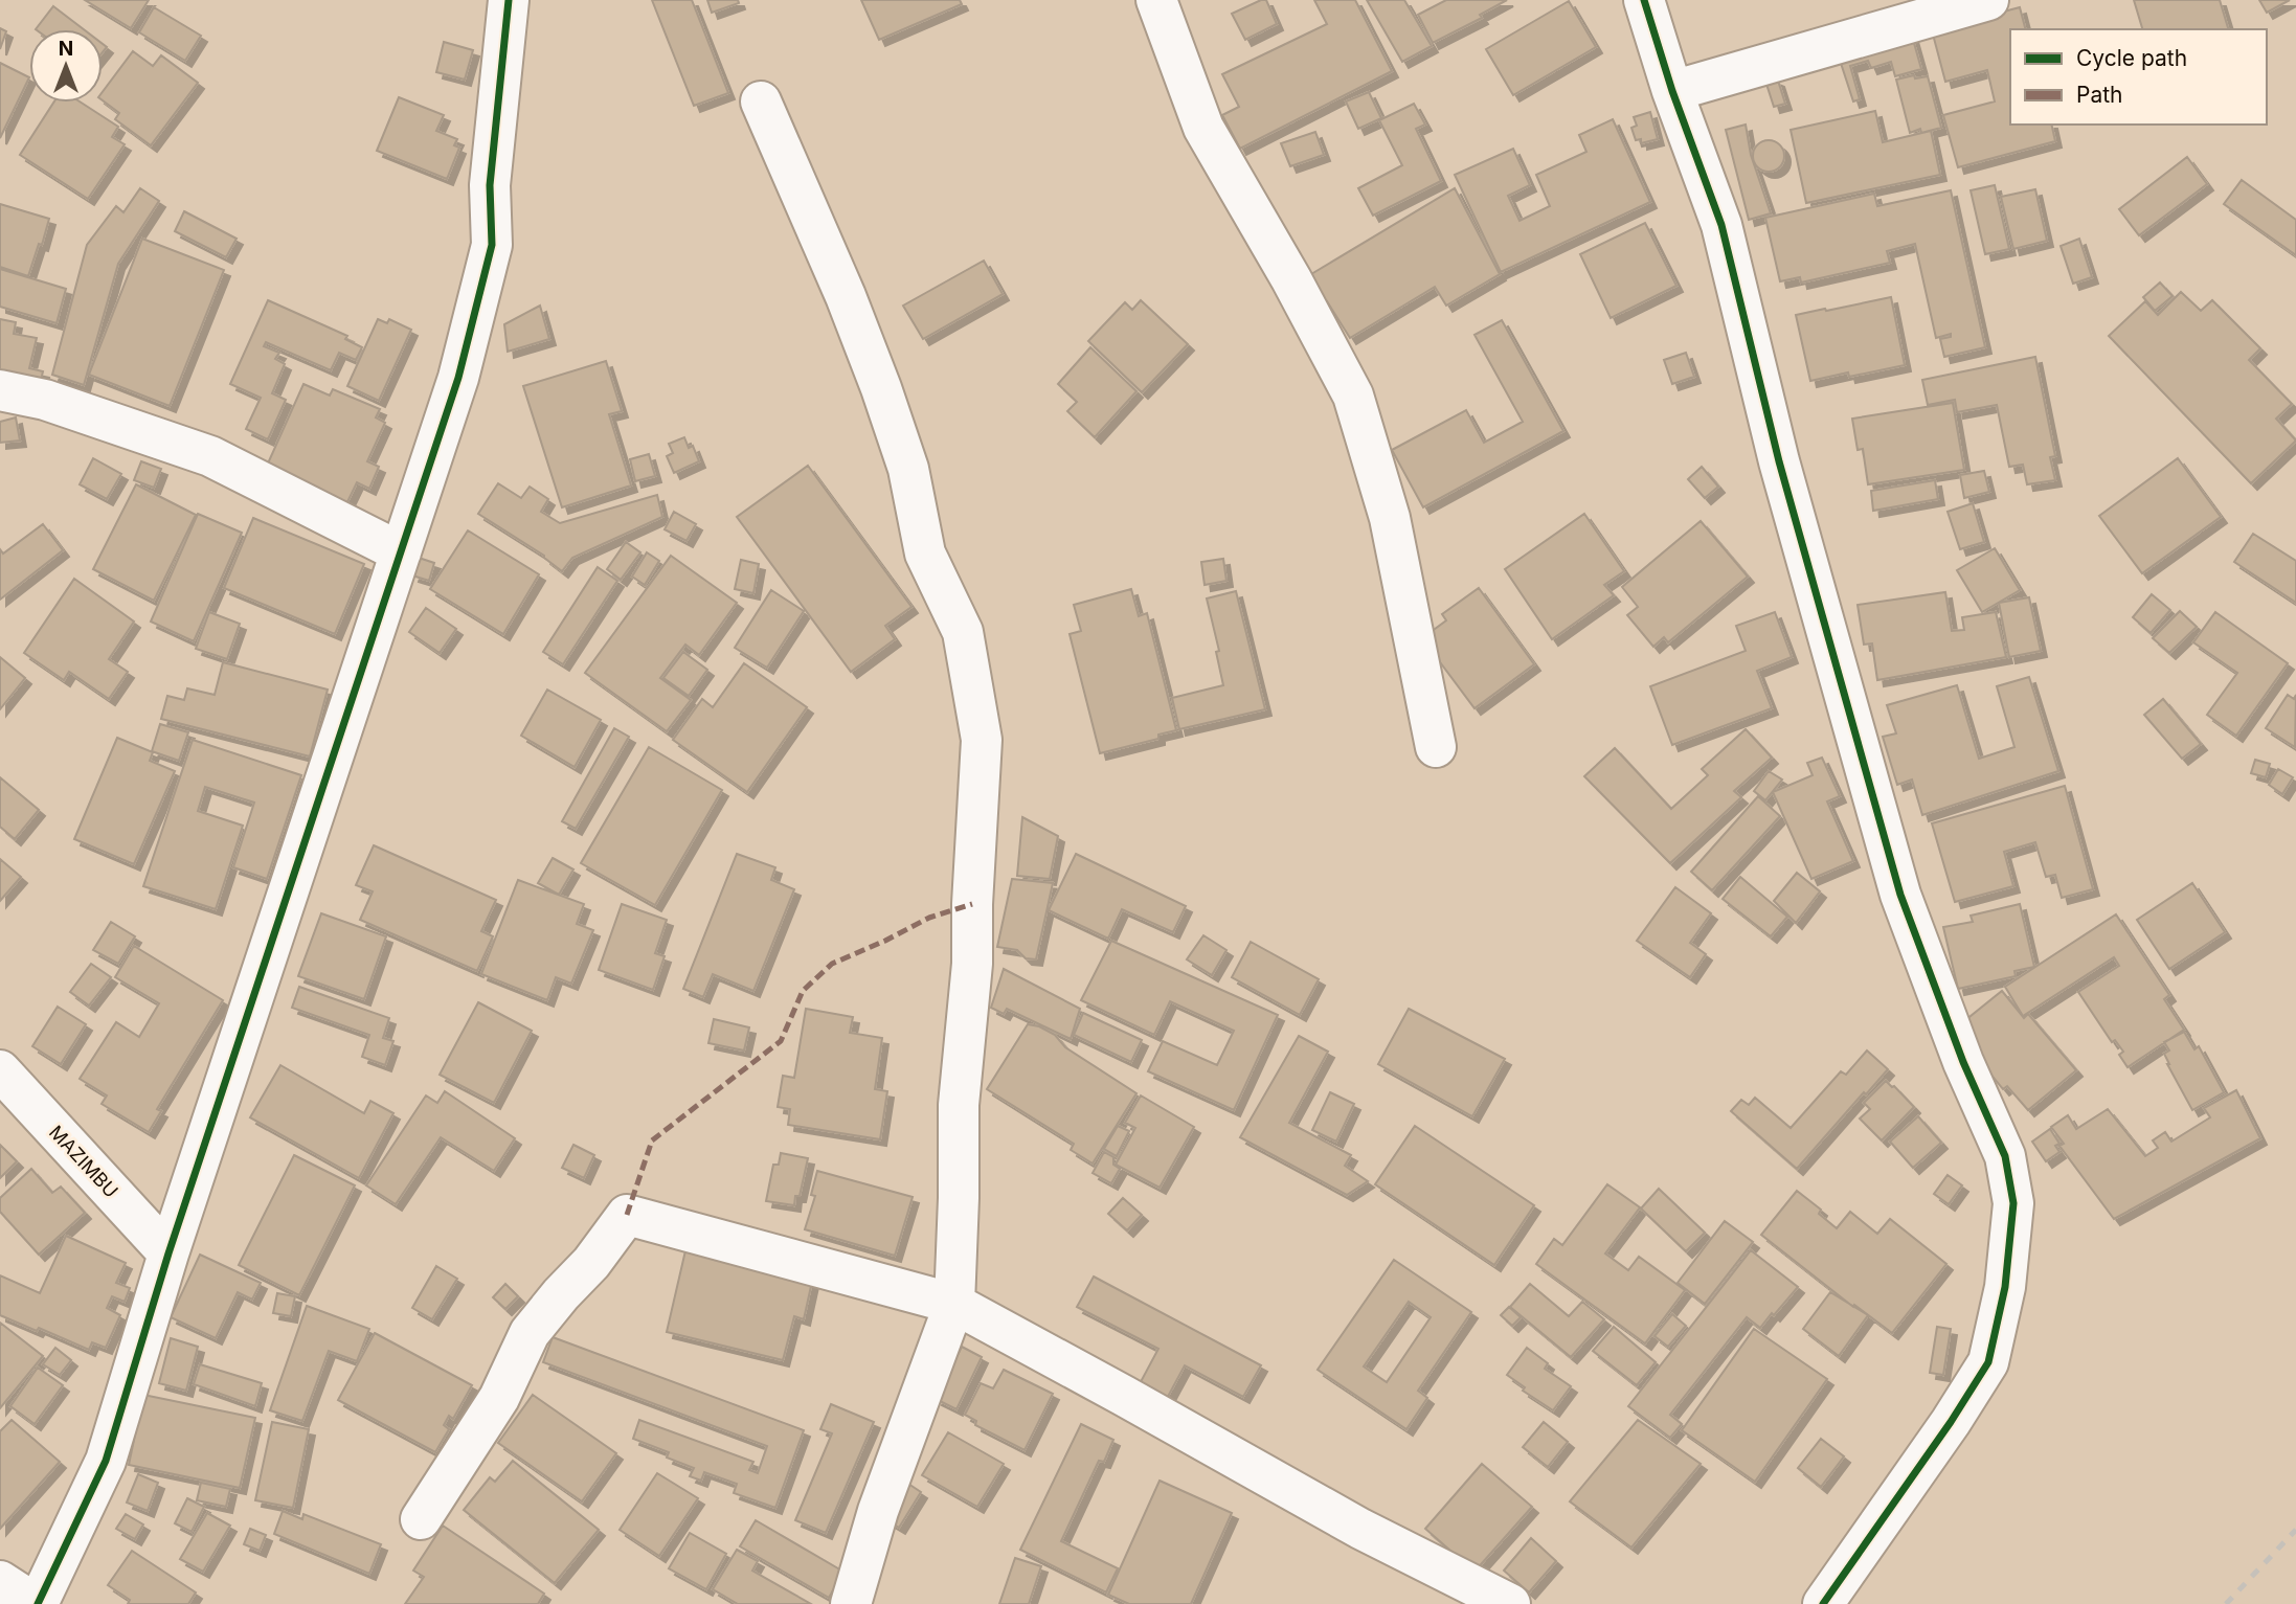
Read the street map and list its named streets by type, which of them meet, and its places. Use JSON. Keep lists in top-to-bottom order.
{
  "streets": {
    "street": ["MAZIMBU"]
  },
  "legend": ["Cycle path", "Path"],
  "north": "top"
}
